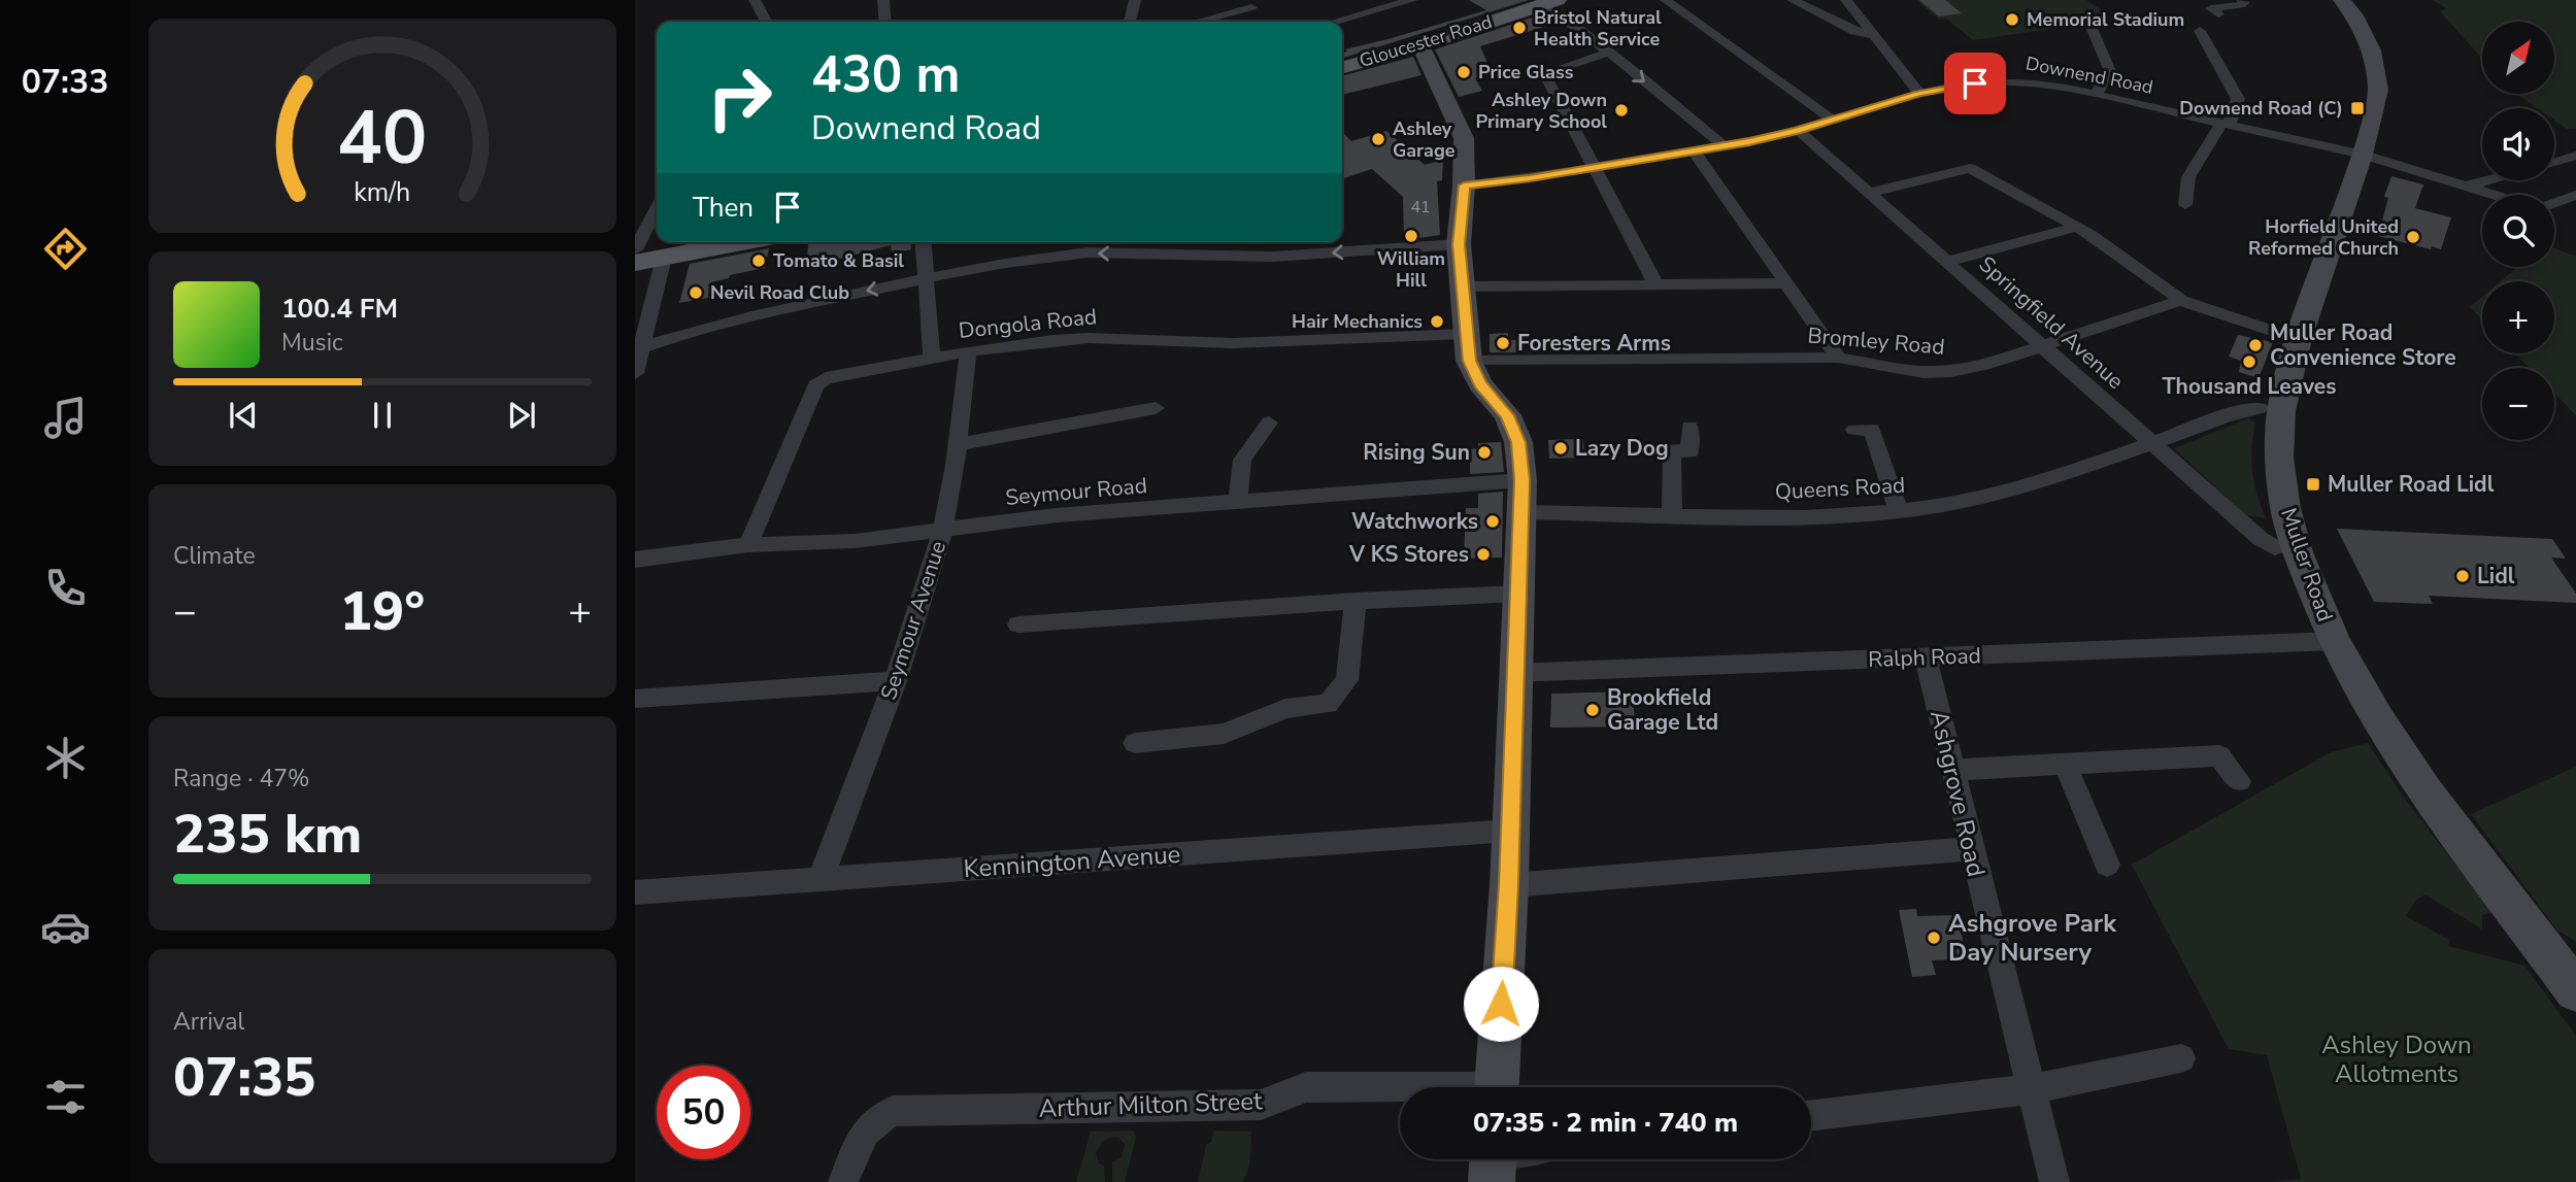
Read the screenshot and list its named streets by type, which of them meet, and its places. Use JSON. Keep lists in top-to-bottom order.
{
  "streets": {
    "main road": ["Gloucester Road", "Muller Road"],
    "street": [
      "Downend Road",
      "Springfield Avenue",
      "Dongola Road",
      "Bromley Road",
      "Queens Road",
      "Seymour Road",
      "Seymour Avenue",
      "Ralph Road",
      "Ashgrove Road",
      "Kennington Avenue",
      "Arthur Milton Street"
    ]
  },
  "crossings": [
    ["Downend Road", "Springfield Avenue"],
    ["Downend Road", "Muller Road"],
    ["Springfield Avenue", "Bromley Road"],
    ["Springfield Avenue", "Queens Road"],
    ["Dongola Road", "Seymour Road"],
    ["Dongola Road", "Seymour Avenue"],
    ["Seymour Road", "Seymour Avenue"],
    ["Muller Road", "Ralph Road"],
    ["Seymour Avenue", "Kennington Avenue"],
    ["Ralph Road", "Ashgrove Road"]
  ],
  "parks": ["Ashley Down Allotments"],
  "places": {
    "other": [
      "Memorial Stadium",
      "Bristol Natural Health Service",
      "Price Glass",
      "Ashley Down Primary School",
      "Ashley Garage",
      "William Hill",
      "Horfield United Reformed Church",
      "Tomato & Basil",
      "Nevil Road Club",
      "Hair Mechanics",
      "Foresters Arms",
      "Muller Road Convenience Store",
      "Thousand Leaves",
      "Lazy Dog",
      "Rising Sun",
      "Watchworks",
      "V KS Stores",
      "Lidl",
      "Brookfield Garage Ltd",
      "Ashgrove Park Day Nursery"
    ],
    "transit": ["Downend Road (C)", "Muller Road Lidl"]
  },
  "house_numbers": ["41"],
  "north": "top right",
  "page": {
    "tabs": "07:33",
    "map_buttons": ["+", "−"],
    "turn": ["430 m", "Downend Road"],
    "then": "Then",
    "song": ["100.4 FM", "Music"],
    "tile": [
      "Climate",
      ["Range · 47%", "235 km"],
      ["Arrival", "07:35"]
    ],
    "heat": ["−", "19°", "+"],
    "limit": "50",
    "trip": "07:35 · 2 min · 740 m",
    "gauge": ["40", "km/h"]
  }
}
